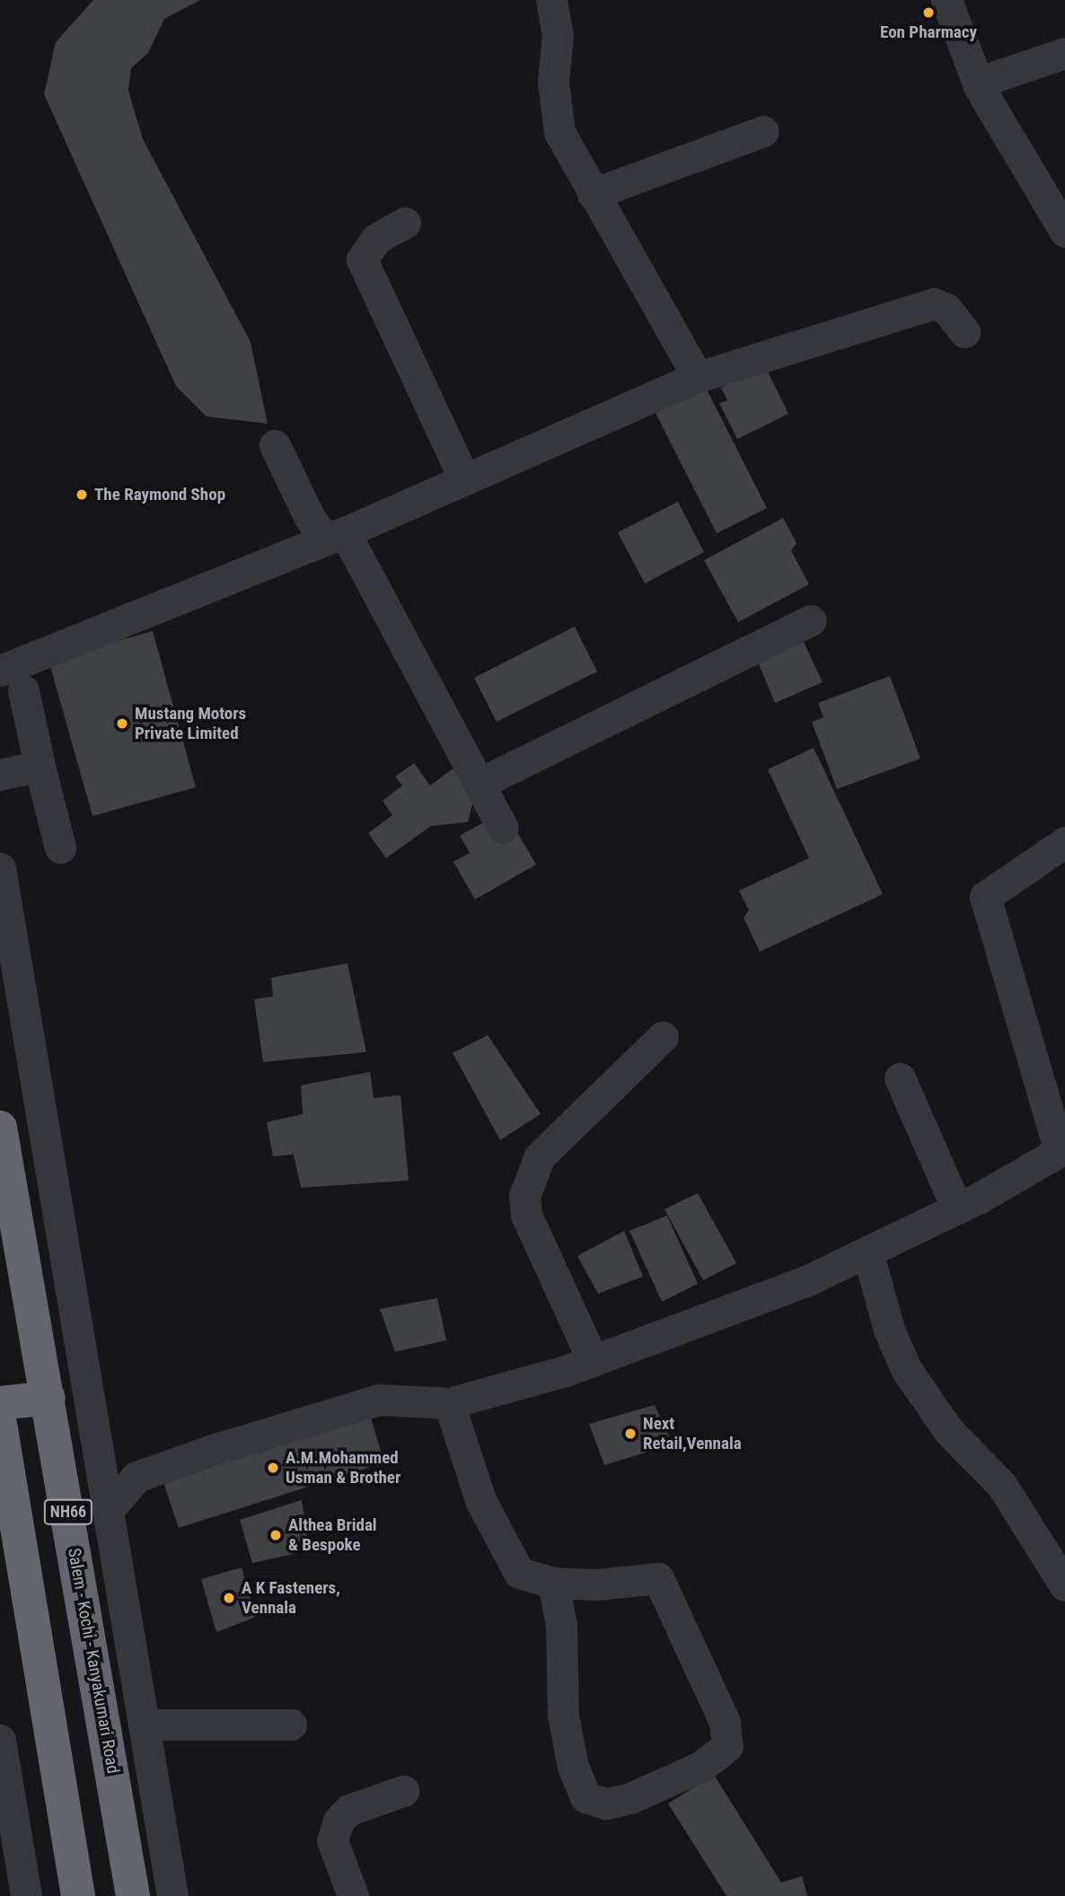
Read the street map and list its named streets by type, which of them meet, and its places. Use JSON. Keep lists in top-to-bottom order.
{
  "streets": {
    "highway": ["NH66", "Salem - Kochi - Kanyakumari Road"]
  },
  "places": [
    "Eon Pharmacy",
    "The Raymond Shop",
    "Mustang Motors Private Limited",
    "Next Retail,Vennala",
    "A.M.Mohammed Usman & Brother",
    "Althea Bridal & Bespoke",
    "A K Fasteners, Vennala"
  ]
}
